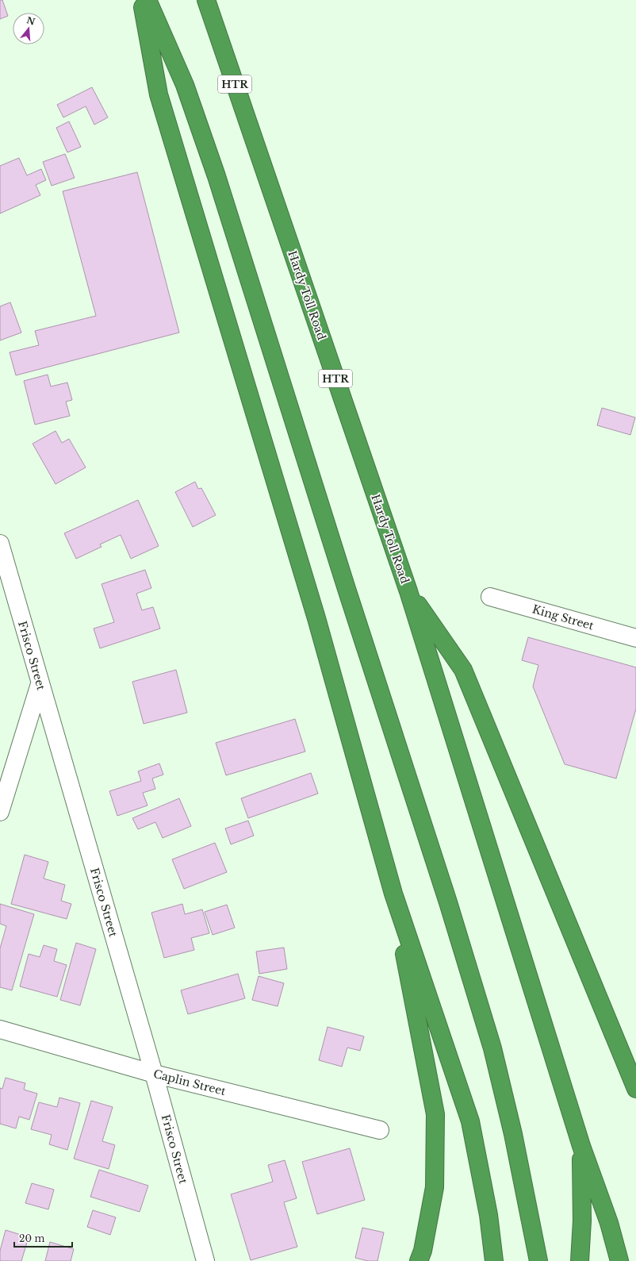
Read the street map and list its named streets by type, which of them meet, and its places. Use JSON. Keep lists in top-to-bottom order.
{
  "streets": {
    "highway": ["HTR", "Hardy Toll Road"],
    "street": ["King Street", "Frisco Street", "Caplin Street"]
  },
  "crossings": [
    ["Frisco Street", "Caplin Street"]
  ],
  "scale_bar": "20 m",
  "north": "top"
}
